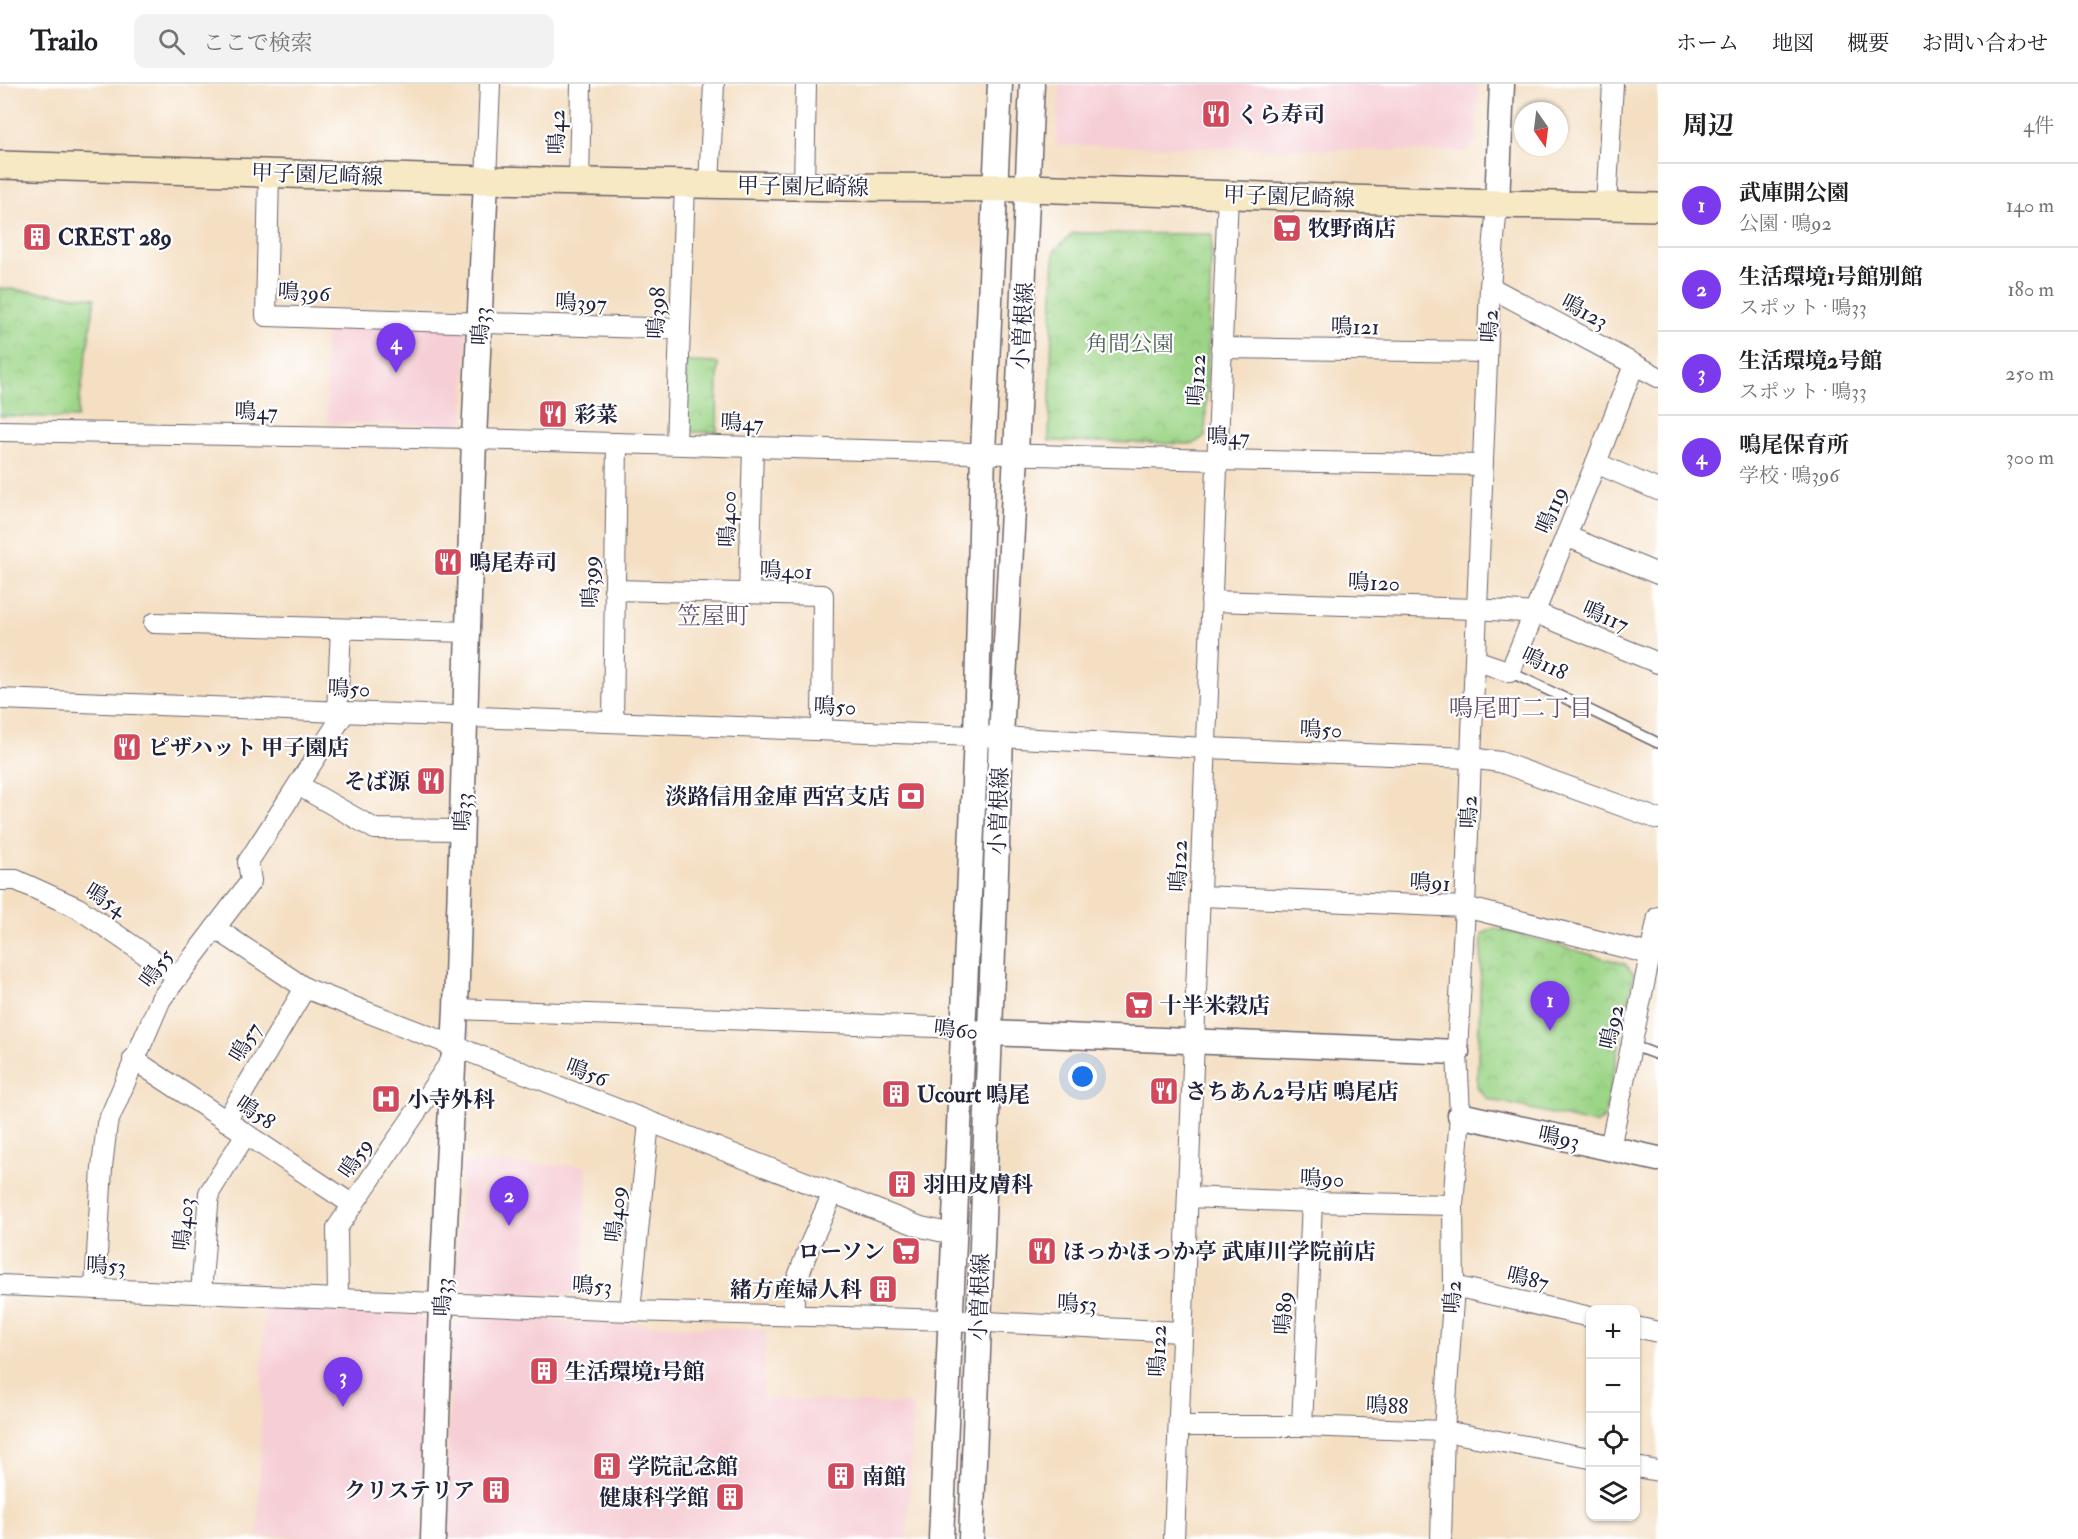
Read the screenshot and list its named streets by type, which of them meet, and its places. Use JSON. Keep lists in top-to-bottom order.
{
  "streets": {
    "main road": ["甲子園尼崎線"],
    "street": [
      "鳴42",
      "鳴396",
      "鳴397",
      "鳴123",
      "鳴398",
      "鳴33",
      "小曽根線",
      "鳴121",
      "鳴2",
      "鳴122",
      "鳴47",
      "鳴119",
      "鳴400",
      "鳴401",
      "鳴399",
      "鳴120",
      "鳴117",
      "鳴118",
      "鳴50",
      "鳴91",
      "鳴54",
      "鳴55",
      "鳴92",
      "鳴60",
      "鳴57",
      "鳴56",
      "鳴58",
      "鳴93",
      "鳴59",
      "鳴90",
      "鳴409",
      "鳴403",
      "鳴53",
      "鳴87",
      "鳴89",
      "鳴88"
    ]
  },
  "crossings": [
    ["鳴42", "甲子園尼崎線"],
    ["甲子園尼崎線", "鳴396"],
    ["甲子園尼崎線", "鳴398"],
    ["甲子園尼崎線", "鳴33"],
    ["甲子園尼崎線", "小曽根線"],
    ["甲子園尼崎線", "鳴2"],
    ["甲子園尼崎線", "鳴122"],
    ["鳴396", "鳴397"],
    ["鳴396", "鳴33"],
    ["鳴397", "鳴398"],
    ["鳴397", "鳴33"],
    ["鳴123", "鳴2"],
    ["鳴123", "鳴119"],
    ["鳴398", "鳴47"],
    ["鳴33", "鳴47"],
    ["鳴33", "鳴50"],
    ["鳴33", "鳴60"],
    ["鳴33", "鳴56"],
    ["鳴33", "鳴59"],
    ["鳴33", "鳴53"],
    ["小曽根線", "鳴47"],
    ["小曽根線", "鳴50"],
    ["小曽根線", "鳴60"],
    ["小曽根線", "鳴56"],
    ["小曽根線", "鳴53"],
    ["鳴121", "鳴2"],
    ["鳴121", "鳴122"],
    ["鳴2", "鳴47"],
    ["鳴2", "鳴120"],
    ["鳴2", "鳴118"],
    ["鳴2", "鳴50"],
    ["鳴2", "鳴91"],
    ["鳴2", "鳴60"],
    ["鳴2", "鳴93"],
    ["鳴2", "鳴90"],
    ["鳴2", "鳴87"],
    ["鳴2", "鳴88"],
    ["鳴122", "鳴47"],
    ["鳴122", "鳴120"],
    ["鳴122", "鳴50"],
    ["鳴122", "鳴91"],
    ["鳴122", "鳴60"],
    ["鳴122", "鳴90"],
    ["鳴122", "鳴53"],
    ["鳴122", "鳴88"],
    ["鳴47", "鳴400"],
    ["鳴47", "鳴399"],
    ["鳴119", "鳴120"],
    ["鳴119", "鳴117"],
    ["鳴119", "鳴118"],
    ["鳴400", "鳴401"],
    ["鳴401", "鳴399"],
    ["鳴401", "鳴50"],
    ["鳴399", "鳴50"],
    ["鳴120", "鳴117"],
    ["鳴50", "鳴55"],
    ["鳴91", "鳴92"],
    ["鳴54", "鳴55"],
    ["鳴55", "鳴56"],
    ["鳴55", "鳴58"],
    ["鳴55", "鳴53"],
    ["鳴92", "鳴93"],
    ["鳴57", "鳴56"],
    ["鳴57", "鳴58"],
    ["鳴56", "鳴59"],
    ["鳴56", "鳴409"],
    ["鳴58", "鳴59"],
    ["鳴58", "鳴403"],
    ["鳴59", "鳴53"],
    ["鳴90", "鳴89"],
    ["鳴409", "鳴53"],
    ["鳴403", "鳴53"],
    ["鳴89", "鳴88"]
  ],
  "districts": ["笠屋町", "鳴尾町二丁目"],
  "parks": ["角間公園"],
  "places": {
    "restaurant": [
      "くら寿司",
      "彩菜",
      "鳴尾寿司",
      "ピザハット 甲子園店",
      "そば源",
      "さちあん2号店 鳴尾店",
      "ほっかほっか亭 武庫川学院前店"
    ],
    "supermarket": ["牧野商店", "十半米穀店", "ローソン"],
    "building": [
      "CREST 289",
      "Ucourt 鳴尾",
      "羽田皮膚科",
      "緒方産婦人科",
      "生活環境1号館",
      "学院記念館",
      "南館",
      "クリステリア",
      "健康科学館"
    ],
    "bank": ["淡路信用金庫 西宮支店"],
    "hospital": ["小寺外科"]
  },
  "north": "bottom",
  "page": {
    "header": "Trailo",
    "search": "ここで検索",
    "nav": [
      "ホーム",
      "地図",
      "概要",
      "お問い合わせ"
    ],
    "heading": ["周辺", "4件"],
    "list": [
      {
        "mark": "1",
        "name": "武庫開公園",
        "note": "公園 · 鳴92",
        "value": "140 m"
      },
      {
        "mark": "2",
        "name": "生活環境1号館別館",
        "note": "スポット · 鳴33",
        "value": "180 m"
      },
      {
        "mark": "3",
        "name": "生活環境2号館",
        "note": "スポット · 鳴33",
        "value": "250 m"
      },
      {
        "mark": "4",
        "name": "鳴尾保育所",
        "note": "学校 · 鳴396",
        "value": "300 m"
      }
    ],
    "pins": [
      "4",
      "1",
      "2",
      "3"
    ],
    "map_buttons": ["+", "−"]
  }
}
